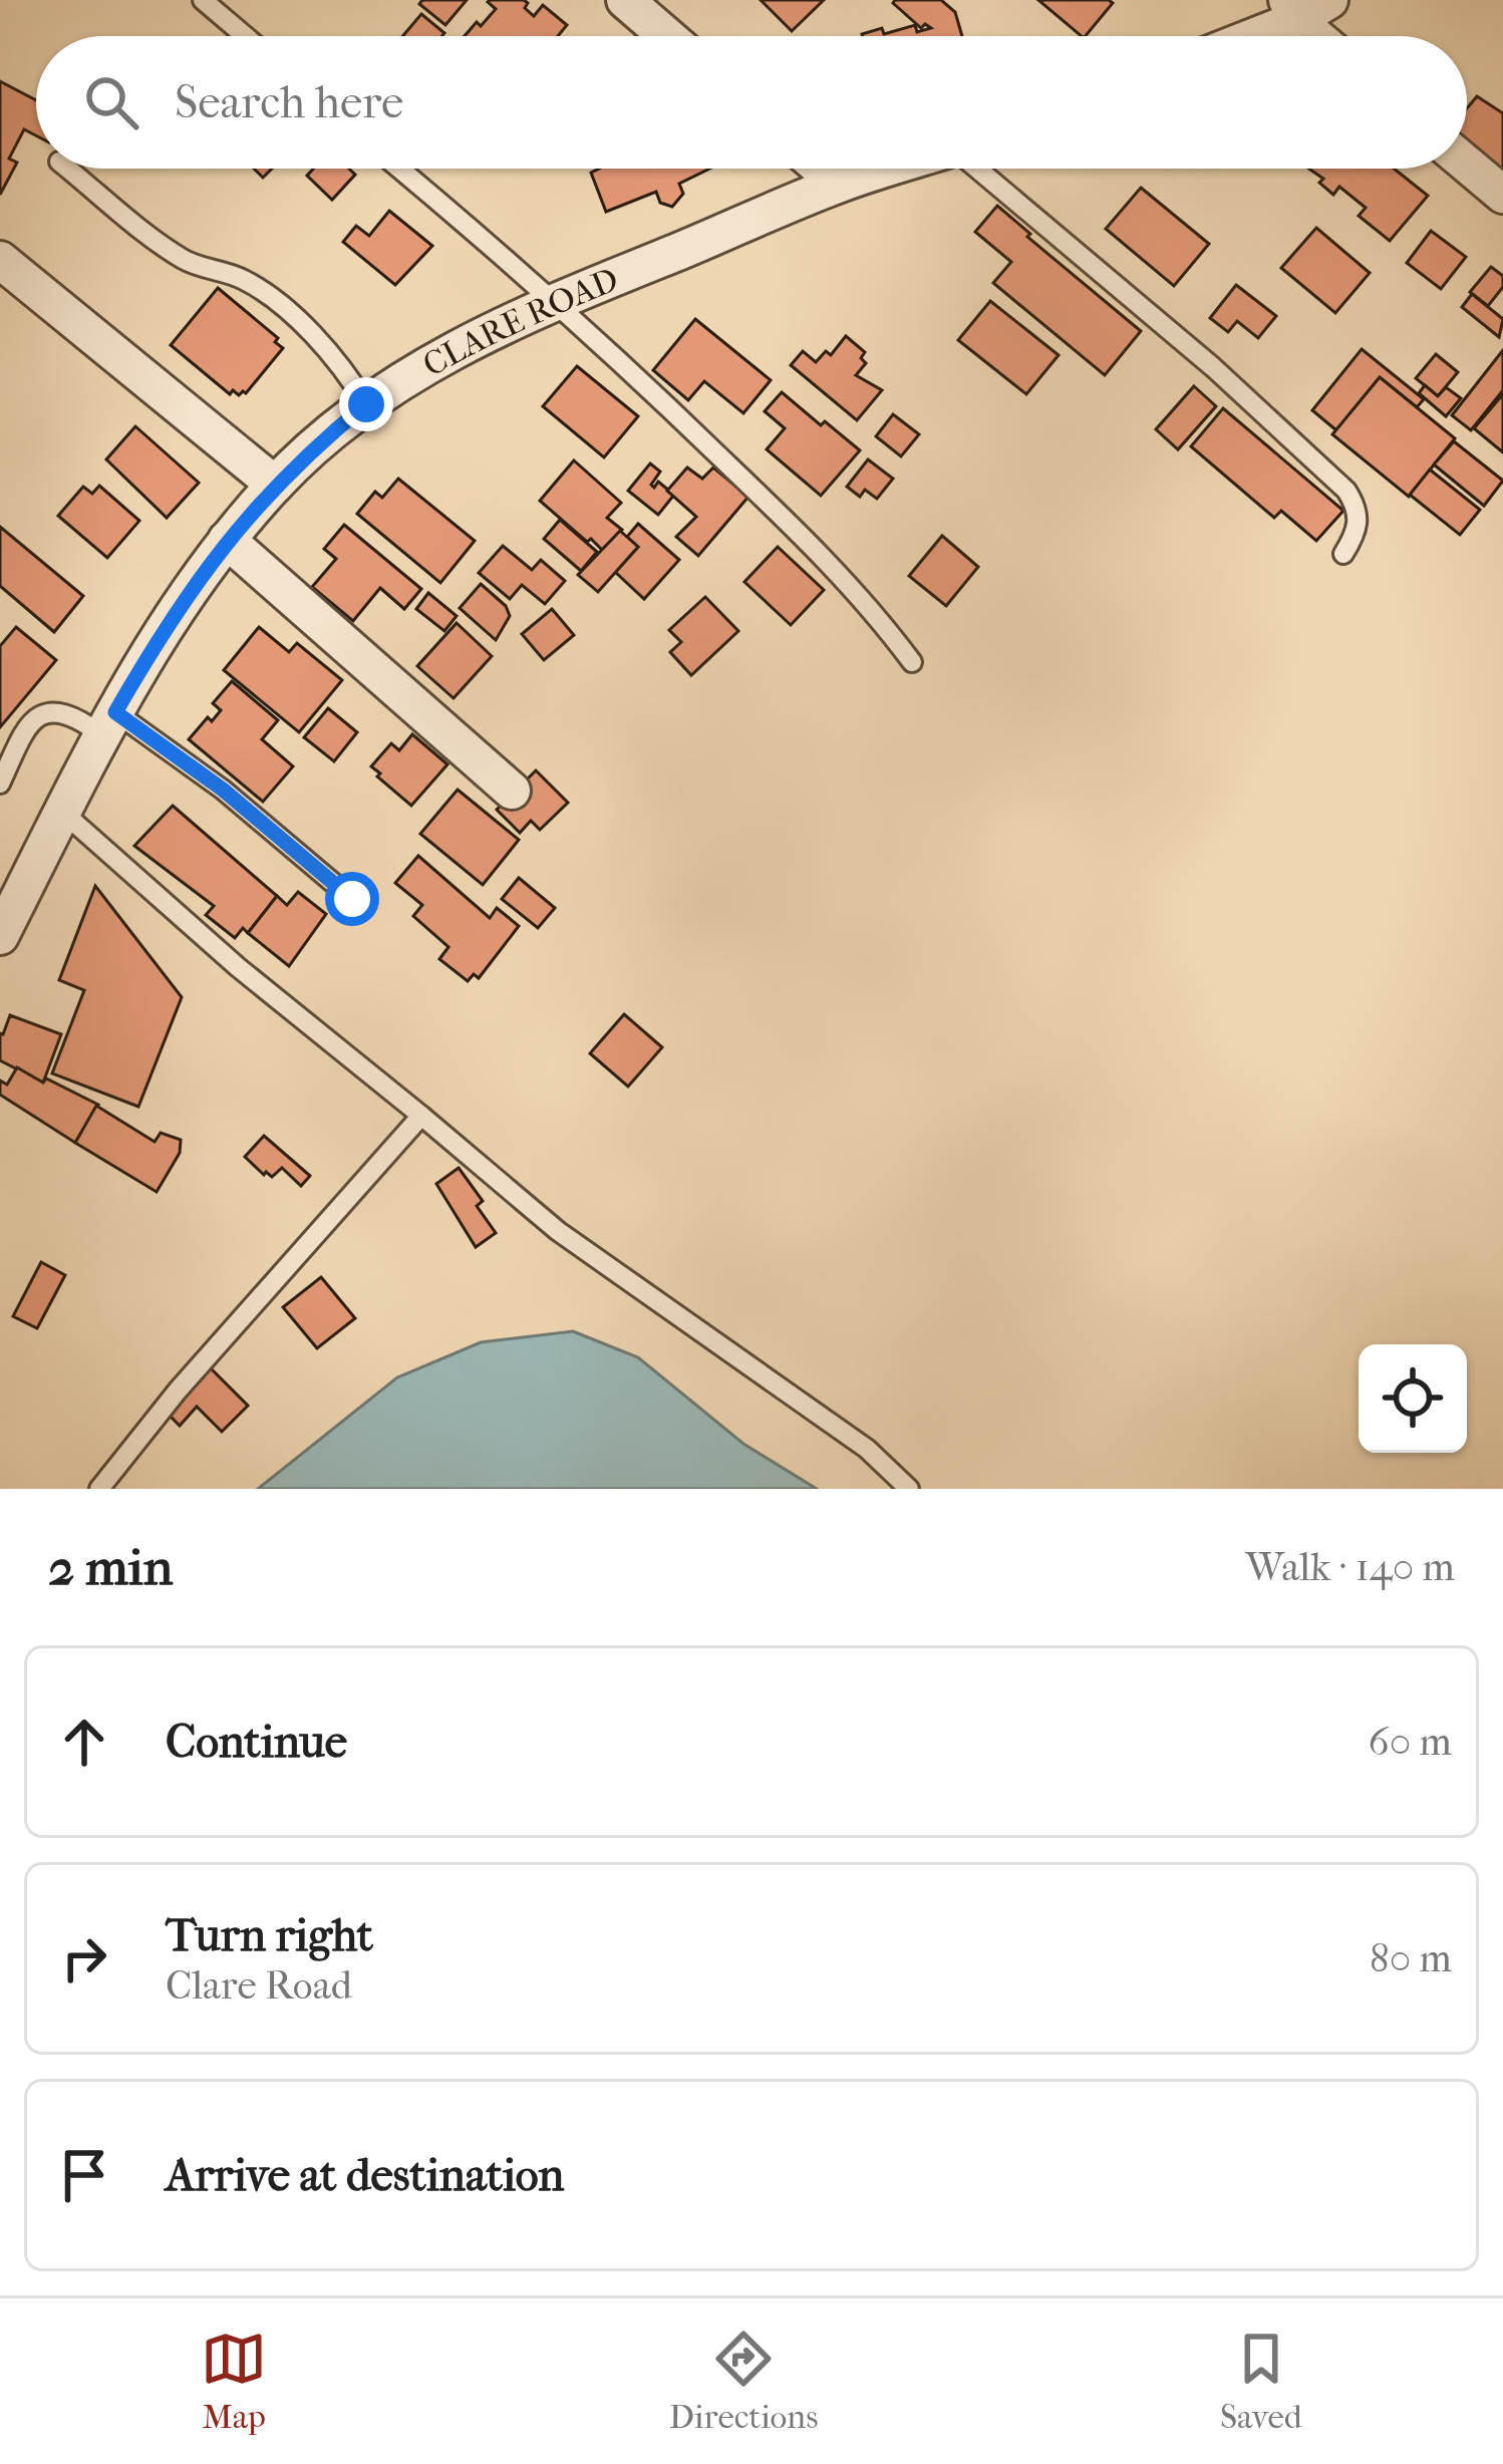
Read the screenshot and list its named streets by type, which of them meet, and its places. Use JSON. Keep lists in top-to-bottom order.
{
  "streets": {
    "street": ["CLARE ROAD"]
  },
  "page": {
    "search": "Search here",
    "heading": ["2 min", "Walk · 140 m"],
    "list": [
      ["Continue", "60 m"],
      ["Turn right", "Clare Road", "80 m"],
      "Arrive at destination"
    ],
    "nav": ["Map", "Directions", "Saved"]
  }
}
